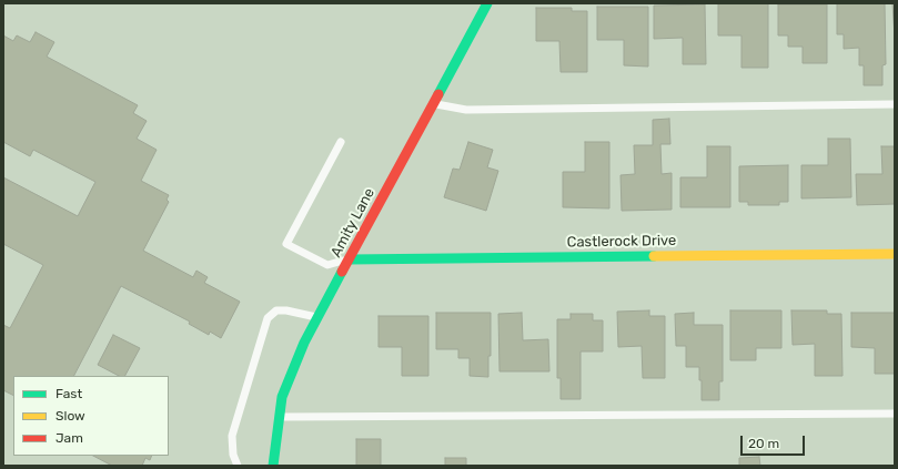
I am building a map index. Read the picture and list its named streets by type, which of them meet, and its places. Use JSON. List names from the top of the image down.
{
  "streets": {
    "street": ["Amity Lane", "Castlerock Drive"]
  },
  "crossings": [
    ["Amity Lane", "Castlerock Drive"]
  ],
  "legend": ["Fast", "Slow", "Jam"],
  "scale_bar": "20 m"
}
